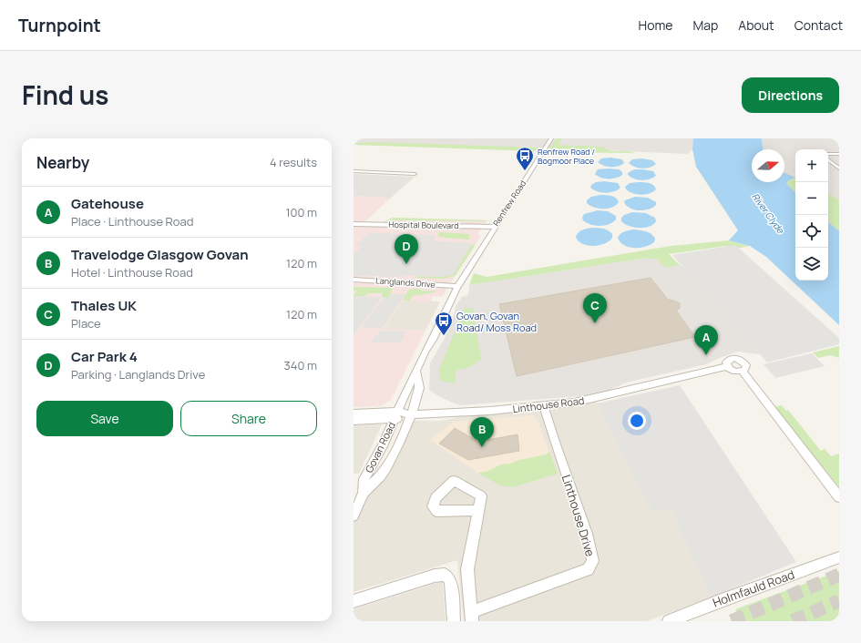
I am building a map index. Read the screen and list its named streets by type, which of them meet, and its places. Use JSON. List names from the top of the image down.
{
  "streets": {
    "street": [
      "Renfrew Road",
      "Hospital Boulevard",
      "Langlands Drive",
      "Linthouse Road",
      "Govan Road",
      "Linthouse Drive",
      "Holmfauld Road"
    ]
  },
  "crossings": [
    ["Renfrew Road", "Hospital Boulevard"],
    ["Renfrew Road", "Langlands Drive"],
    ["Renfrew Road", "Govan Road"],
    ["Langlands Drive", "Govan Road"],
    ["Linthouse Road", "Govan Road"],
    ["Linthouse Road", "Linthouse Drive"]
  ],
  "water": ["River Clyde"],
  "places": {
    "bus stop": ["Renfrew Road / Bogmoor Place", "Govan, Govan Road/ Moss Road"]
  },
  "north": "right",
  "page": {
    "header": "Turnpoint",
    "nav": [
      "Home",
      "Map",
      "About",
      "Contact"
    ],
    "title": "Find us",
    "buttons": [
      "Directions",
      ["Save", "Share"]
    ],
    "heading": ["Nearby", "4 results"],
    "map_buttons": ["+", "−"],
    "list": [
      {
        "mark": "A",
        "name": "Gatehouse",
        "note": "Place · Linthouse Road",
        "value": "100 m"
      },
      {
        "mark": "B",
        "name": "Travelodge Glasgow Govan",
        "note": "Hotel · Linthouse Road",
        "value": "120 m"
      },
      {
        "mark": "C",
        "name": "Thales UK",
        "note": "Place",
        "value": "120 m"
      },
      {
        "mark": "D",
        "name": "Car Park 4",
        "note": "Parking · Langlands Drive",
        "value": "340 m"
      }
    ],
    "pins": [
      "D",
      "C",
      "A",
      "B"
    ]
  }
}
